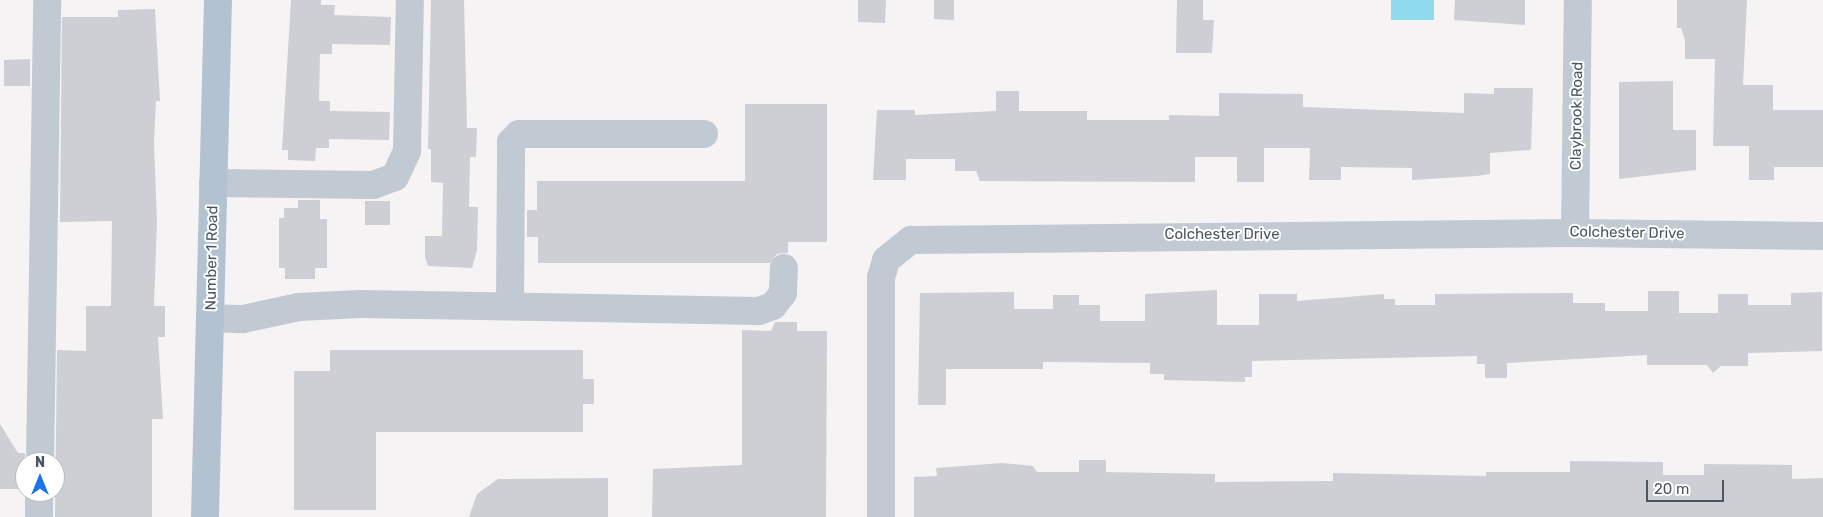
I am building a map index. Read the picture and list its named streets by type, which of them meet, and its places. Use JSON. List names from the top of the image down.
{
  "streets": {
    "main road": ["Number 1 Road"],
    "street": ["Claybrook Road", "Colchester Drive"]
  },
  "crossings": [
    ["Claybrook Road", "Colchester Drive"]
  ],
  "scale_bar": "20 m",
  "north": "top"
}
